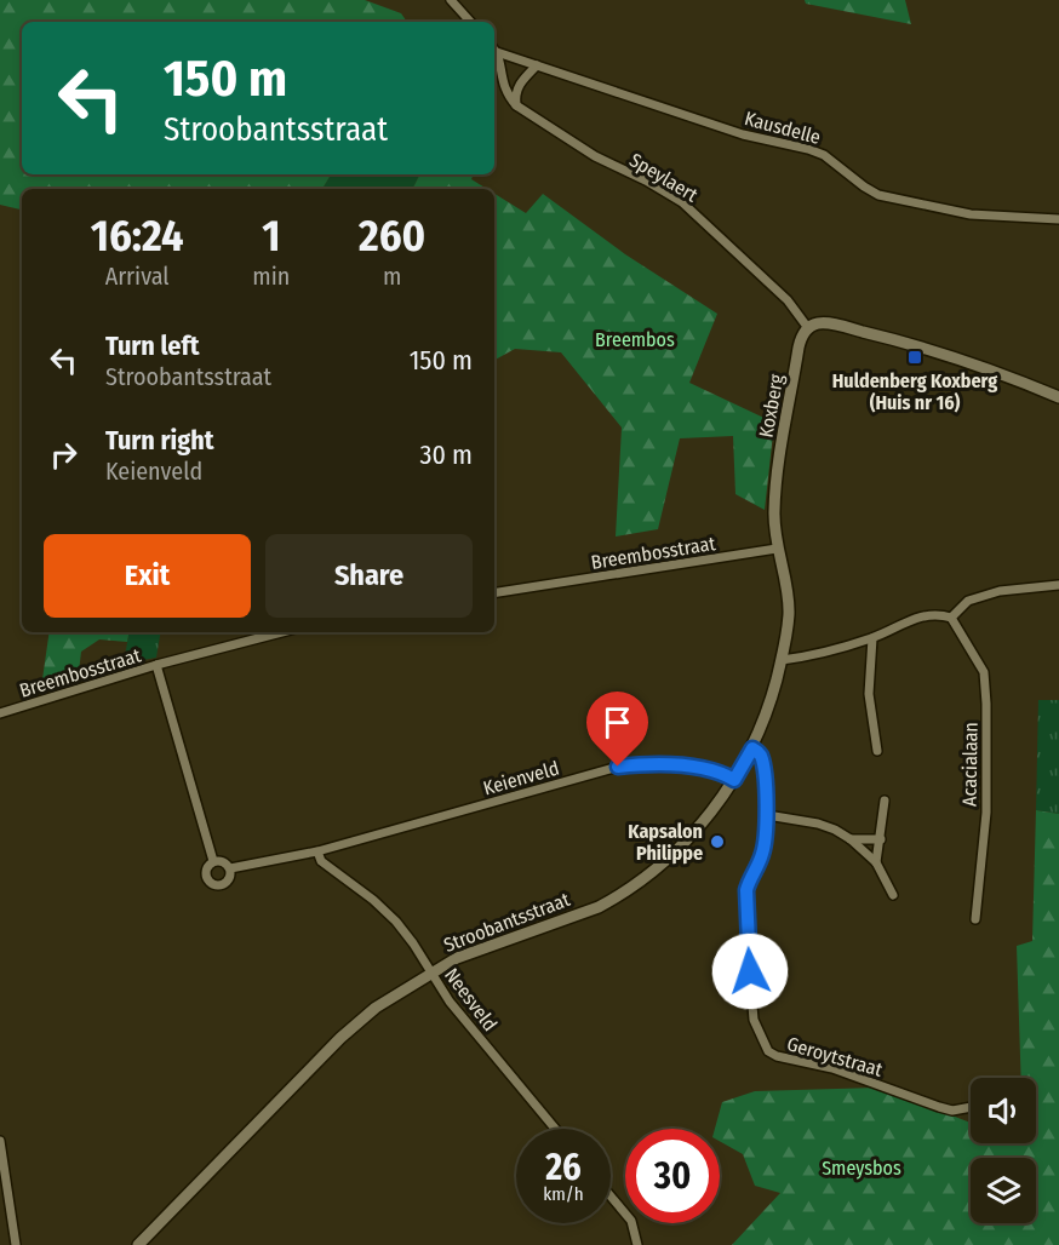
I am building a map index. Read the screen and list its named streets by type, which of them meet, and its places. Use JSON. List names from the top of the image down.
{
  "streets": {
    "street": [
      "Kausdelle",
      "Speylaert",
      "Koxberg",
      "Breembosstraat",
      "Acacialaan",
      "Keienveld",
      "Stroobantsstraat",
      "Neesveld",
      "Geroytstraat"
    ]
  },
  "crossings": [
    ["Speylaert", "Koxberg"],
    ["Koxberg", "Breembosstraat"],
    ["Koxberg", "Stroobantsstraat"],
    ["Koxberg", "Geroytstraat"],
    ["Keienveld", "Stroobantsstraat"],
    ["Keienveld", "Neesveld"],
    ["Stroobantsstraat", "Neesveld"],
    ["Stroobantsstraat", "Geroytstraat"]
  ],
  "parks": ["Breembos", "Smeysbos"],
  "places": {
    "transit": ["Huldenberg Koxberg (Huis nr 16)"],
    "other": ["Kapsalon Philippe"]
  },
  "page": {
    "turn": ["150 m", "Stroobantsstraat"],
    "eta": [
      "16:24",
      "Arrival",
      "1",
      "min",
      "260",
      "m"
    ],
    "list": [
      {
        "name": "Turn left",
        "note": "Stroobantsstraat",
        "value": "150 m"
      },
      {
        "name": "Turn right",
        "note": "Keienveld",
        "value": "30 m"
      }
    ],
    "buttons": ["Exit", "Share"],
    "speed": "26 km/h",
    "limit": "30"
  }
}
